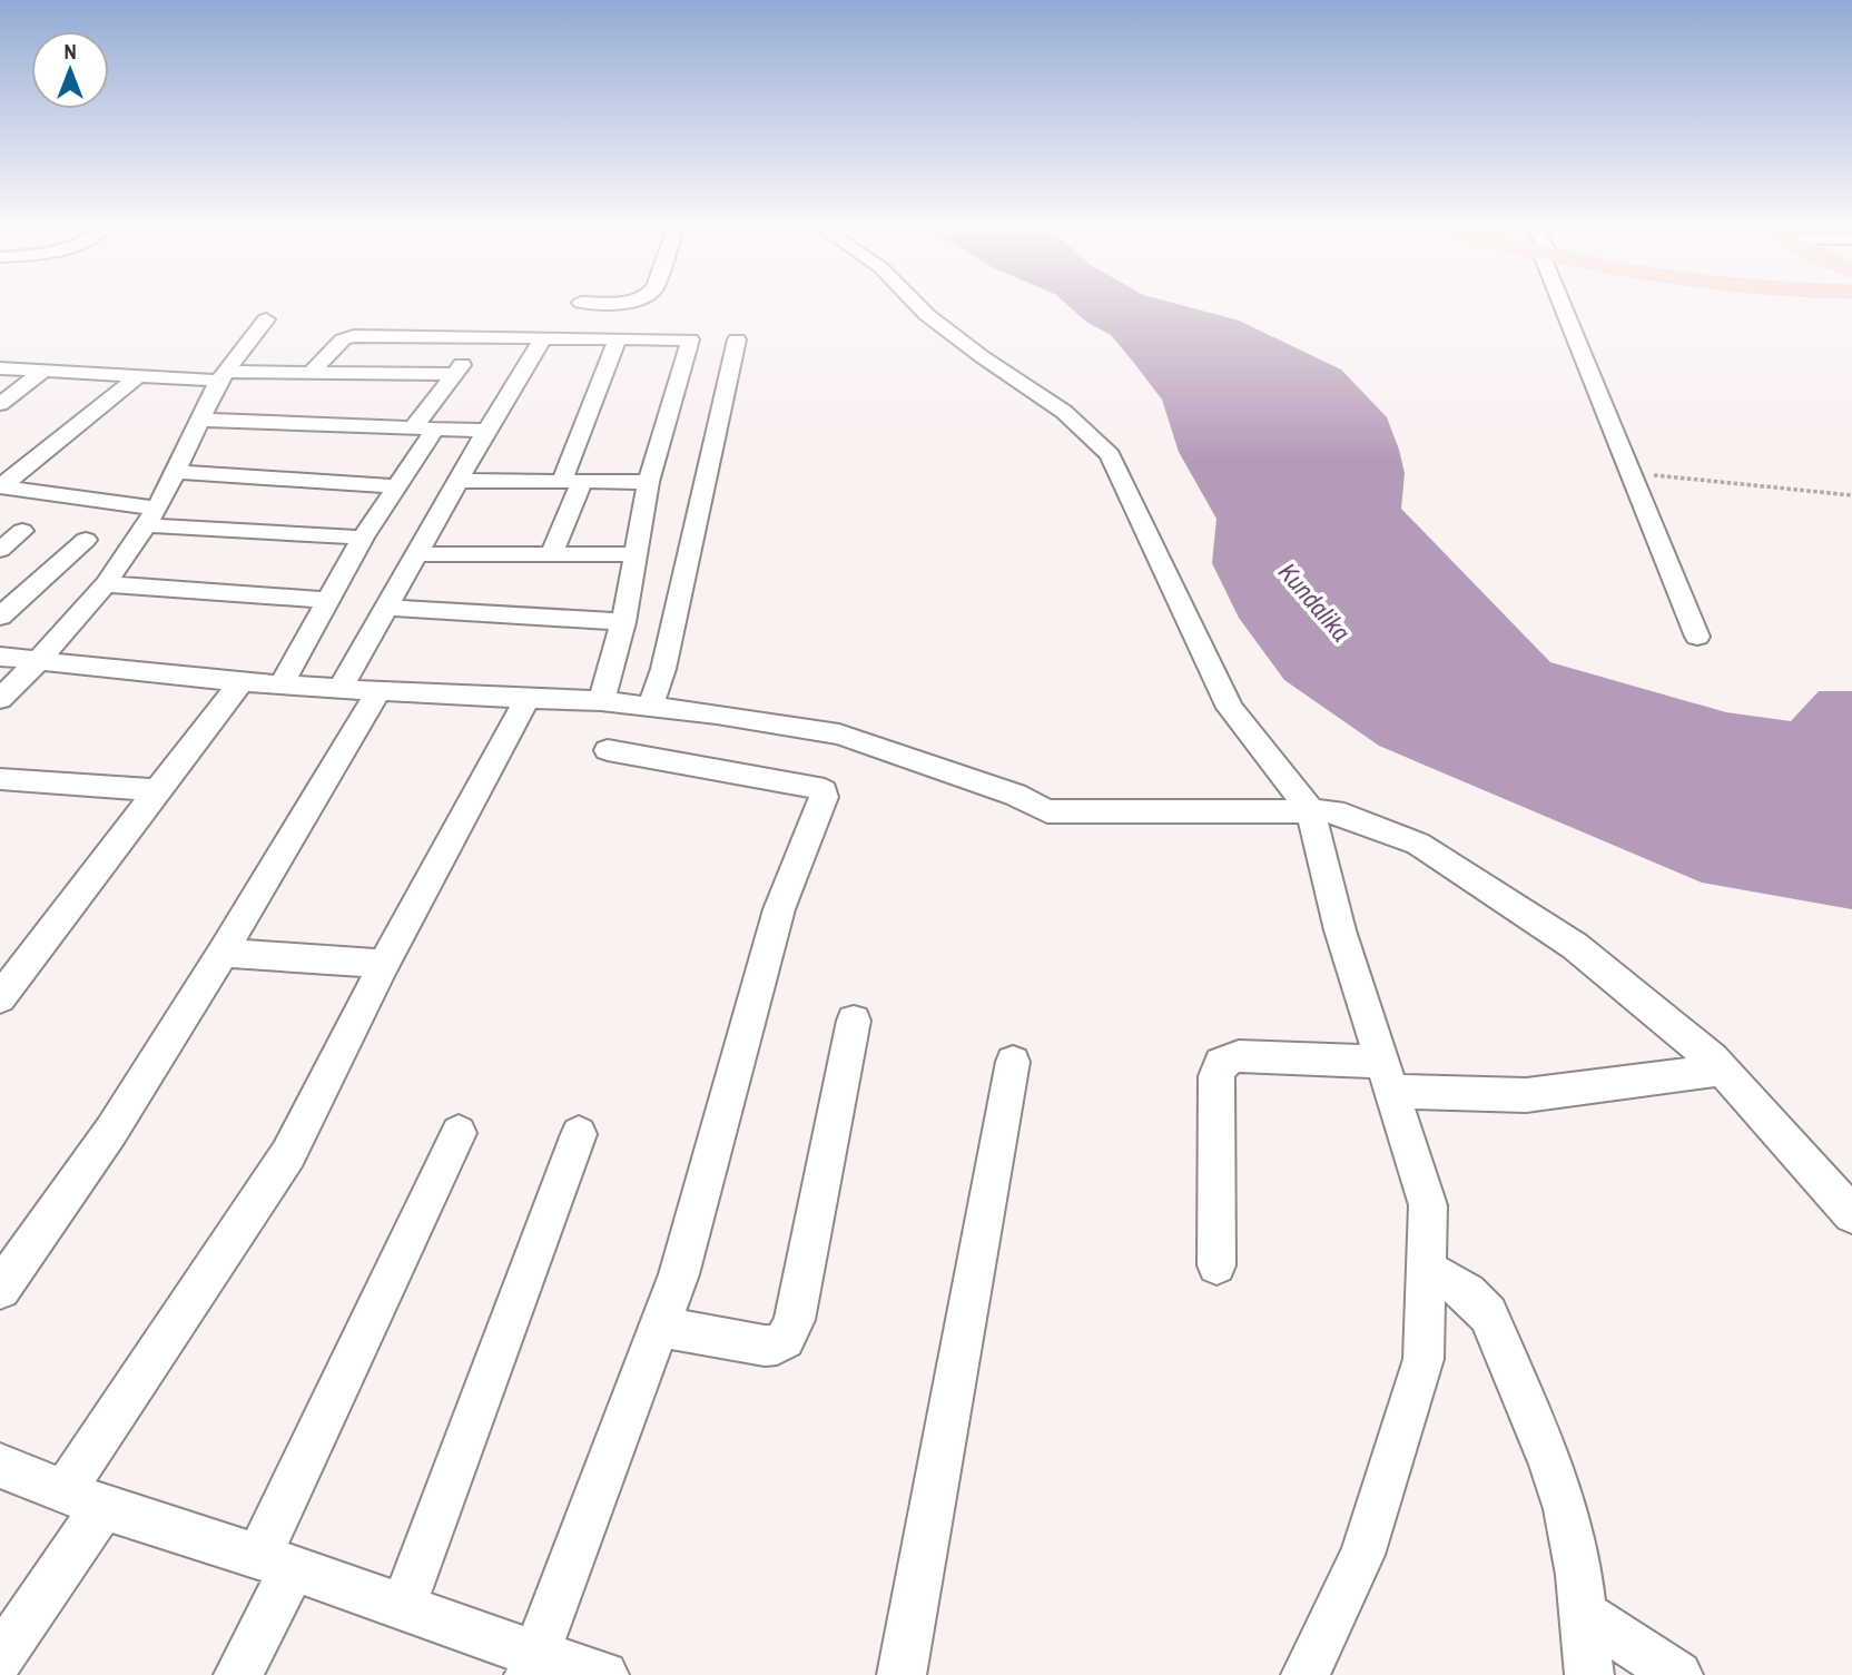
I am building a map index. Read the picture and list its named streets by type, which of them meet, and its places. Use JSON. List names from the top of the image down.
{
  "water": ["Kundalika"],
  "north": "top"
}
